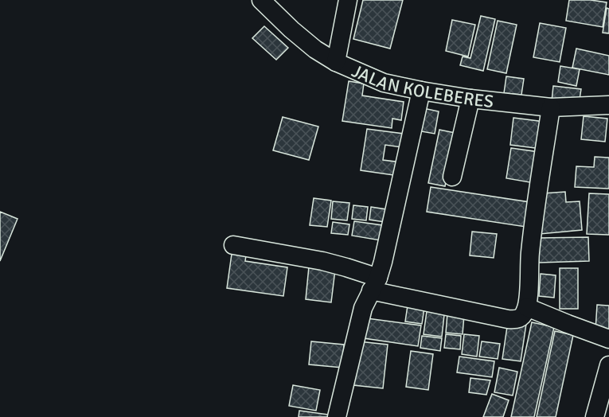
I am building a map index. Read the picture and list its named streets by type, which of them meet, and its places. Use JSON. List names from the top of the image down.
{
  "streets": {
    "street": ["JALAN KOLEBERES"]
  }
}
